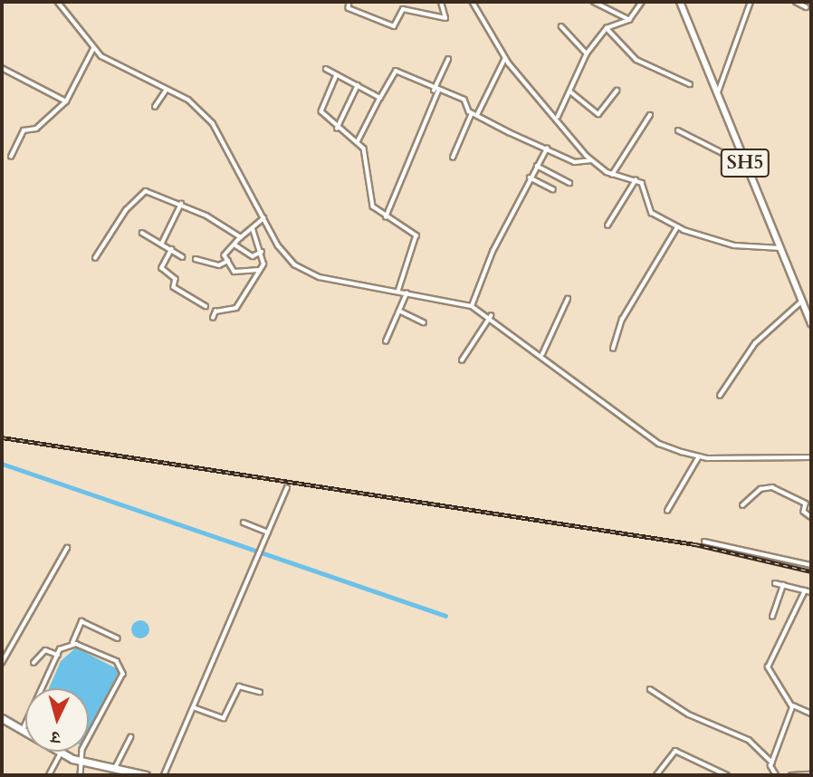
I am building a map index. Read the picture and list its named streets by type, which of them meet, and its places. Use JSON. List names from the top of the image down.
{
  "streets": {
    "main road": ["SH5"]
  },
  "north": "bottom"
}
